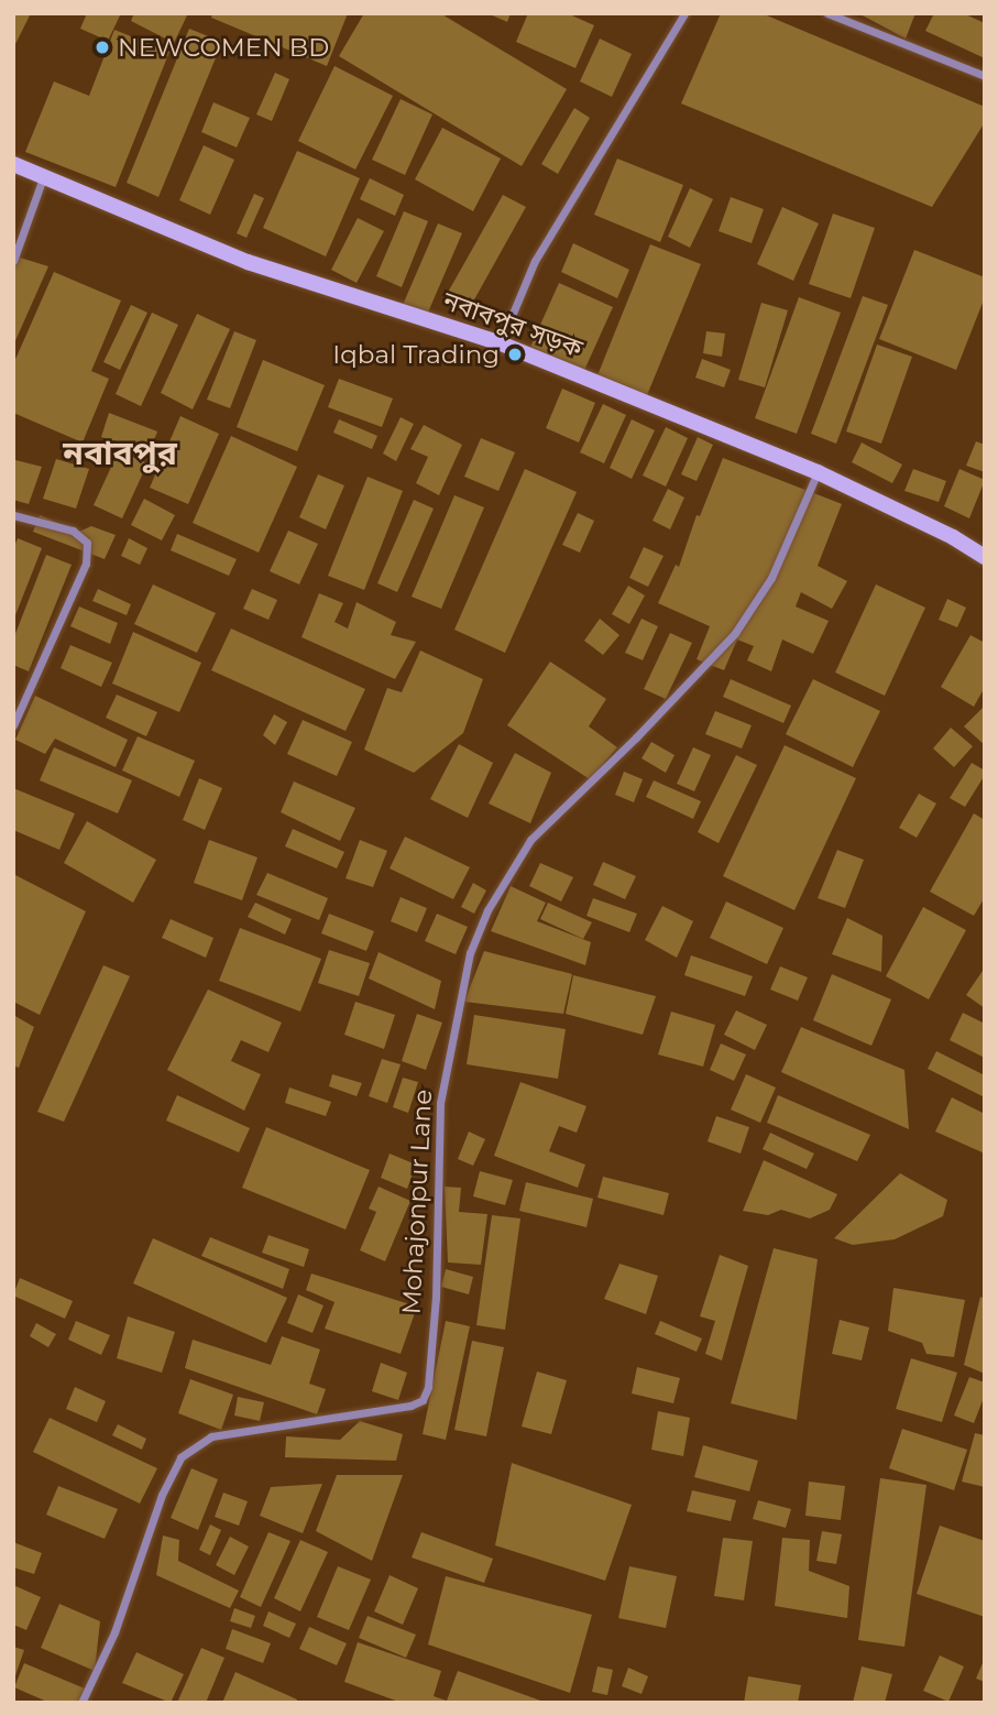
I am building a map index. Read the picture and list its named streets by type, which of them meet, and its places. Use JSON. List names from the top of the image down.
{
  "streets": {
    "main road": ["নবাবপুর সড়ক"],
    "street": ["Mohajonpur Lane"]
  },
  "crossings": [
    ["নবাবপুর সড়ক", "Mohajonpur Lane"]
  ],
  "districts": ["নবাবপুর"],
  "places": ["NEWCOMEN BD", "Iqbal Trading"]
}
